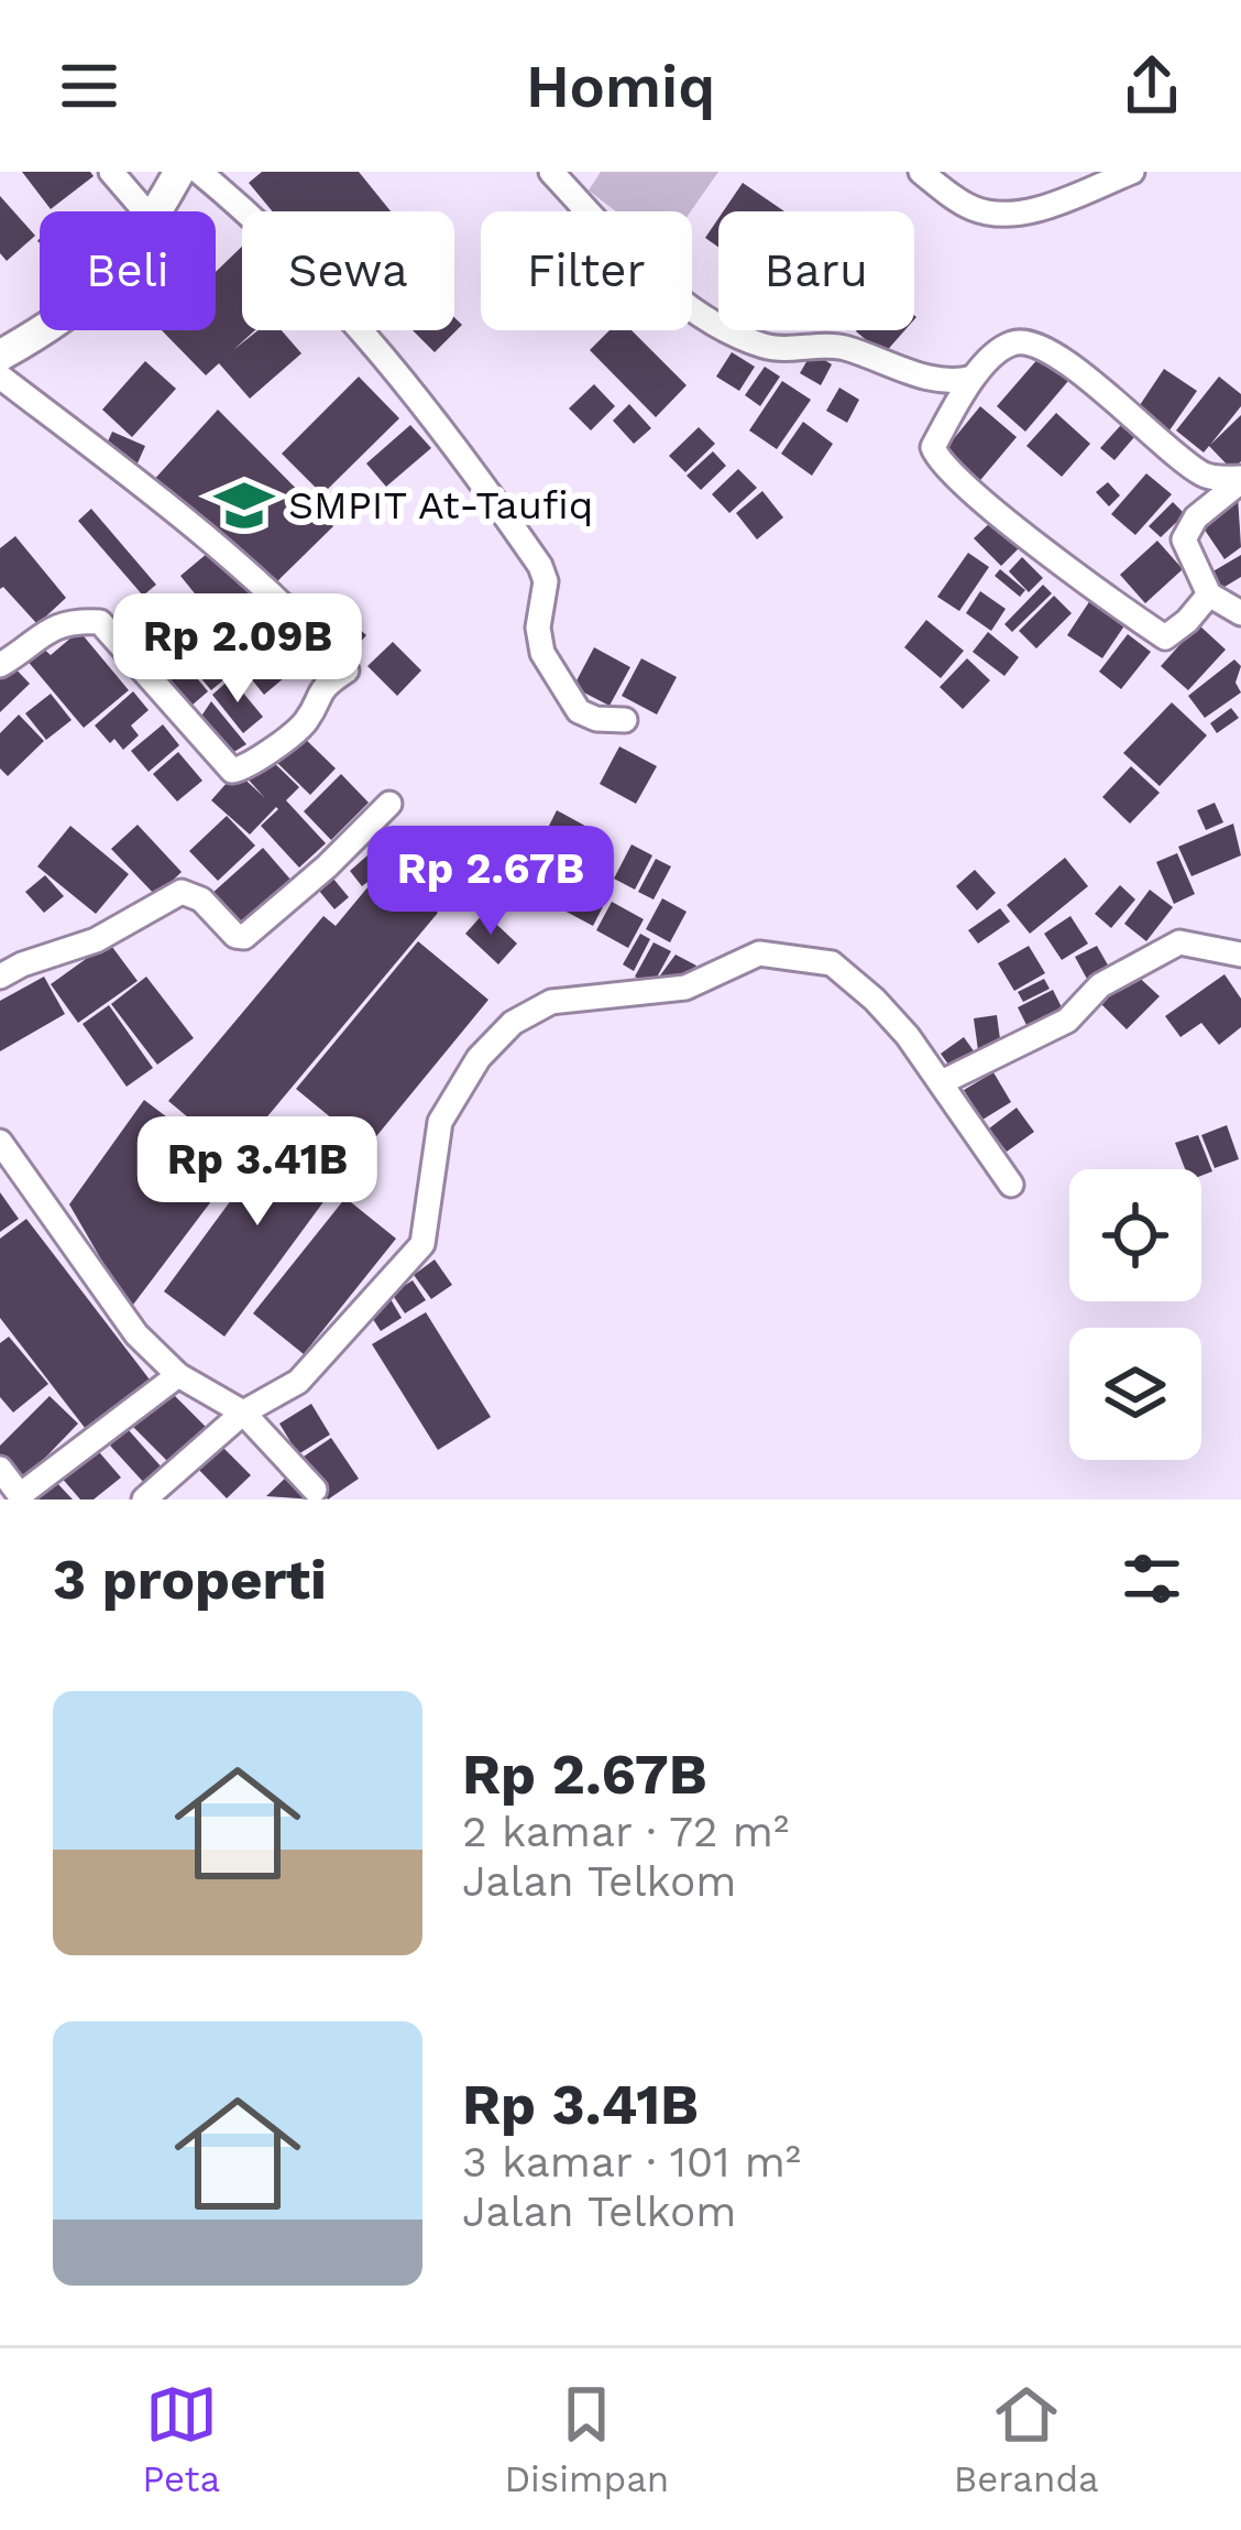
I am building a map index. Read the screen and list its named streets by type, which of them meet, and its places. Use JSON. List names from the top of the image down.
{
  "places": {
    "school or university": ["SMPIT At-Taufiq"]
  },
  "page": {
    "header": "Homiq",
    "chip": [
      "Beli",
      "Sewa",
      "Filter",
      "Baru"
    ],
    "price": ["Rp 2.09B", "Rp 2.67B", "Rp 3.41B"],
    "heading": "3 properti",
    "list": [
      {
        "name": "Rp 2.67B",
        "note": "2 kamar · 72 m² · Jalan Telkom"
      },
      {
        "name": "Rp 3.41B",
        "note": "3 kamar · 101 m² · Jalan Telkom"
      }
    ],
    "tabs": ["Peta", "Disimpan", "Beranda"]
  }
}
